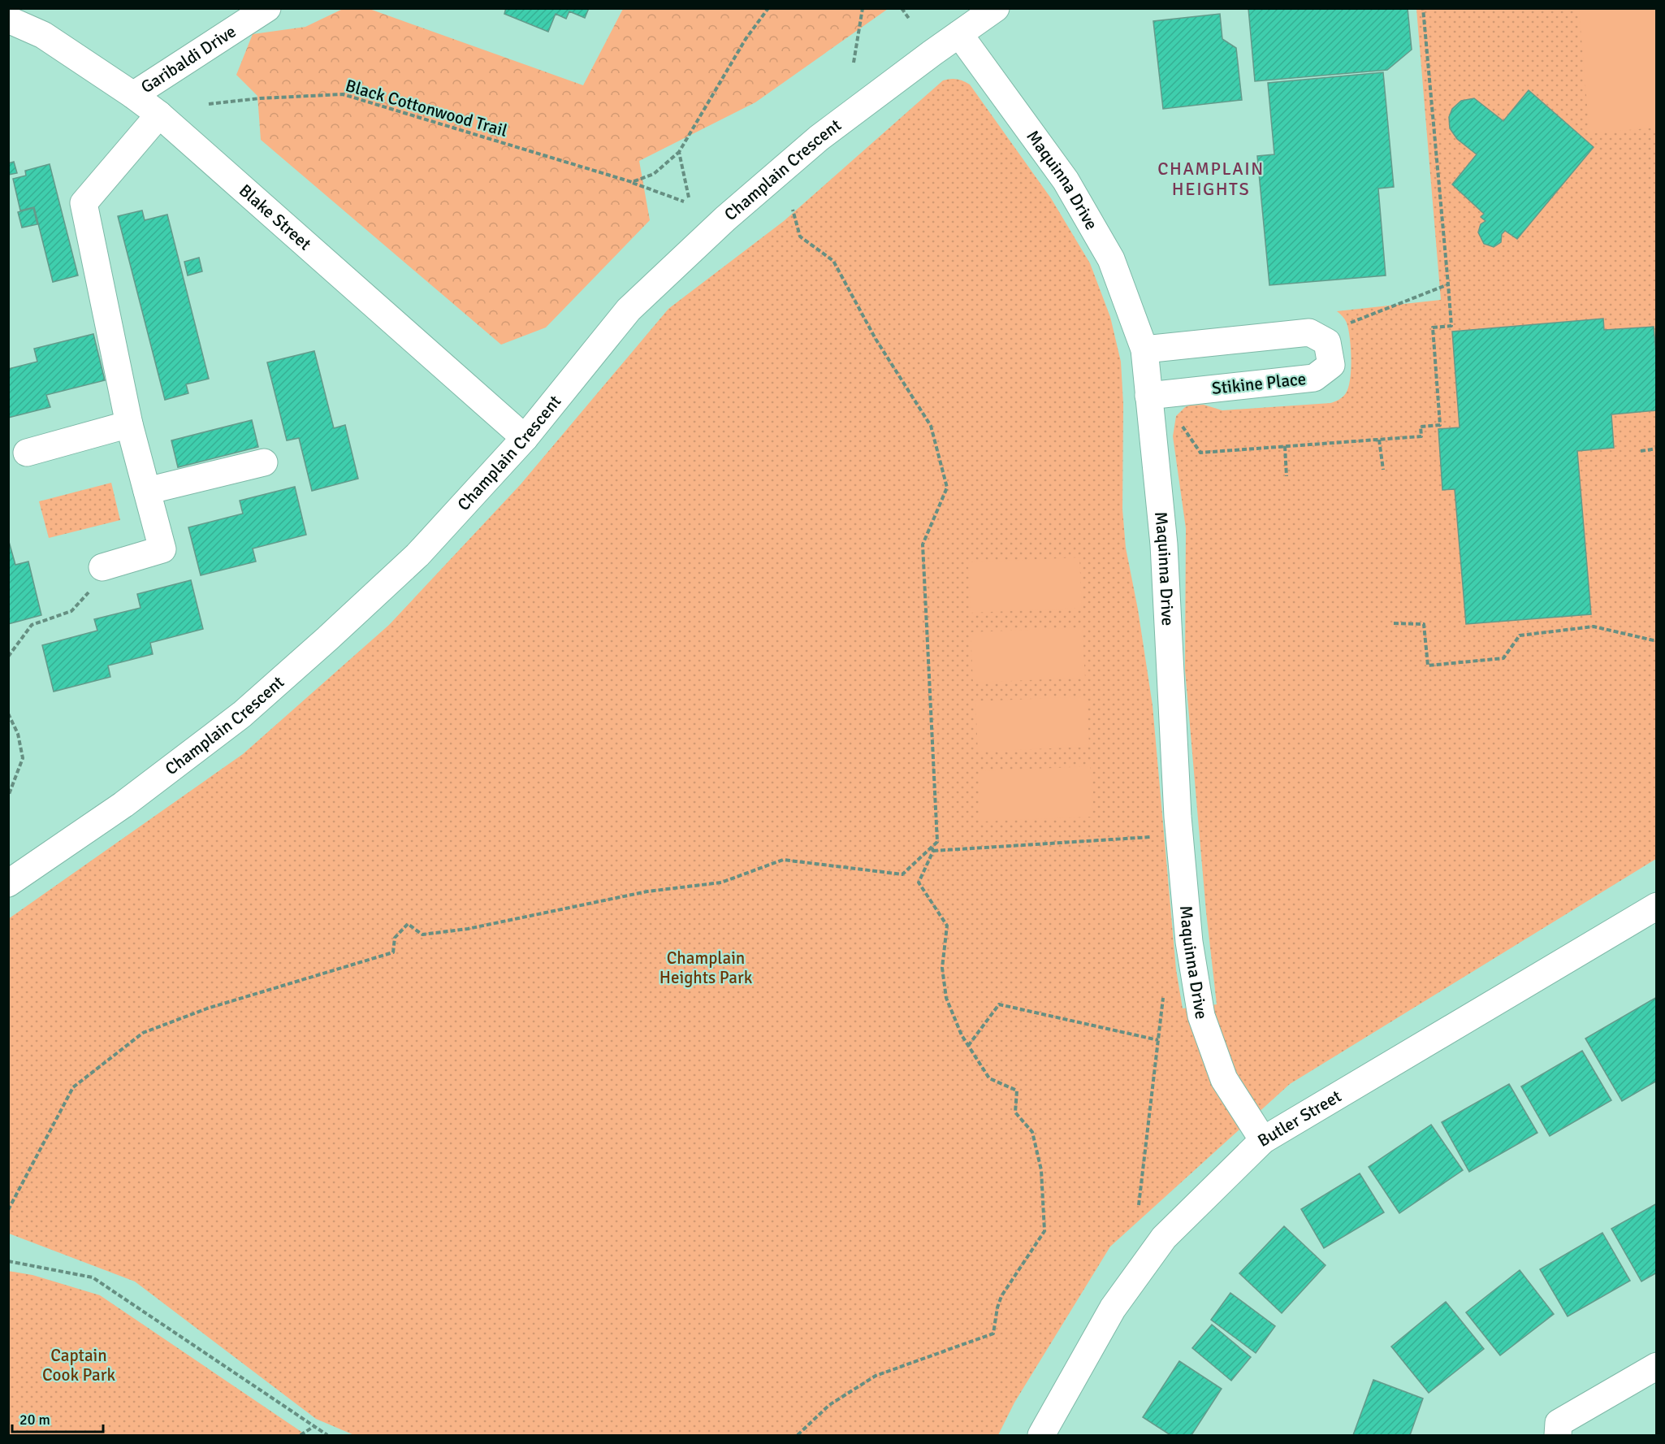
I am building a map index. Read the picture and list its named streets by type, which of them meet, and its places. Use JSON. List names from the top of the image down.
{
  "streets": {
    "street": [
      "Garibaldi Drive",
      "Champlain Crescent",
      "Maquinna Drive",
      "Blake Street",
      "Stikine Place",
      "Butler Street"
    ],
    "path": ["Black Cottonwood Trail"]
  },
  "crossings": [
    ["Garibaldi Drive", "Blake Street"],
    ["Champlain Crescent", "Maquinna Drive"],
    ["Champlain Crescent", "Blake Street"],
    ["Maquinna Drive", "Stikine Place"],
    ["Maquinna Drive", "Butler Street"]
  ],
  "districts": ["CHAMPLAIN HEIGHTS"],
  "parks": ["Champlain Heights Park", "Captain Cook Park"],
  "scale_bar": "20 m"
}
